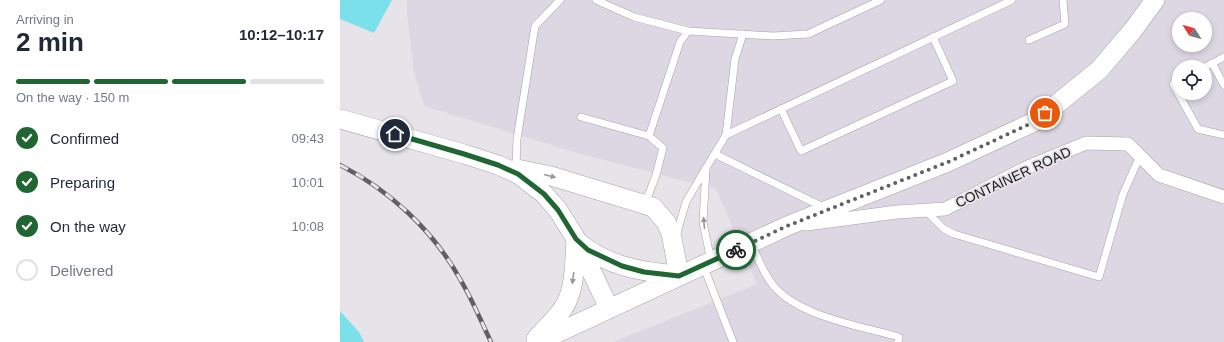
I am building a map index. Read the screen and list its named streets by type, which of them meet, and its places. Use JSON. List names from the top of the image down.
{
  "streets": {
    "street": ["CONTAINER ROAD"]
  },
  "north": "top left",
  "page": {
    "heading": ["2 min", "Arriving in", "10:12–10:17"],
    "bar": "On the way · 150 m",
    "list": [
      ["Confirmed", "09:43"],
      ["Preparing", "10:01"],
      ["On the way", "10:08"],
      "Delivered"
    ]
  }
}
